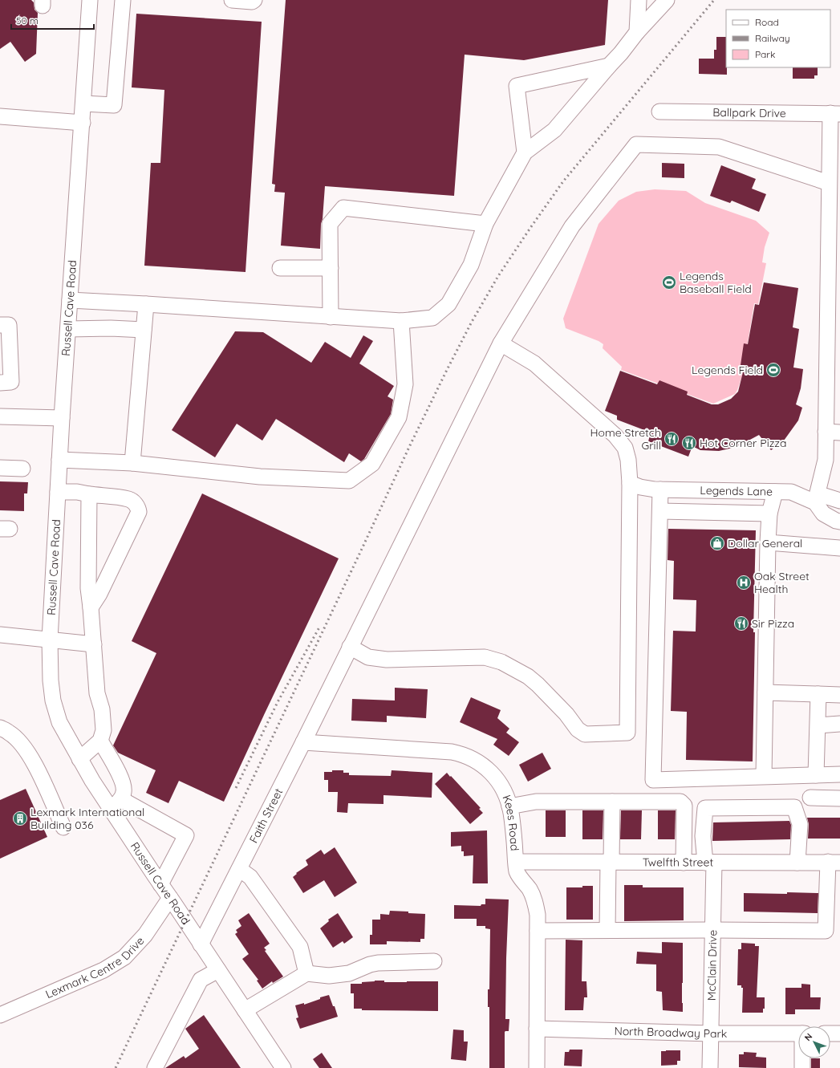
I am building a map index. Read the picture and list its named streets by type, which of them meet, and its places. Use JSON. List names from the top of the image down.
{
  "streets": {
    "street": [
      "Ballpark Drive",
      "Russell Cave Road",
      "Legends Lane",
      "Faith Street",
      "Kees Road",
      "Twelfth Street",
      "McClain Drive",
      "Lexmark Centre Drive",
      "North Broadway Park"
    ]
  },
  "crossings": [
    ["Russell Cave Road", "Faith Street"],
    ["Russell Cave Road", "Lexmark Centre Drive"],
    ["Faith Street", "Kees Road"],
    ["Kees Road", "Twelfth Street"],
    ["Kees Road", "North Broadway Park"],
    ["Twelfth Street", "McClain Drive"],
    ["McClain Drive", "North Broadway Park"]
  ],
  "places": {
    "sports": ["Legends Baseball Field", "Legends Field"],
    "restaurant": ["Home Stretch Grill", "Hot Corner Pizza", "Sir Pizza"],
    "shop": ["Dollar General"],
    "hospital": ["Oak Street Health"],
    "building": ["Lexmark International Building 036"]
  },
  "legend": ["Road", "Railway", "Park"],
  "scale_bar": "50 m",
  "north": "top left"
}
